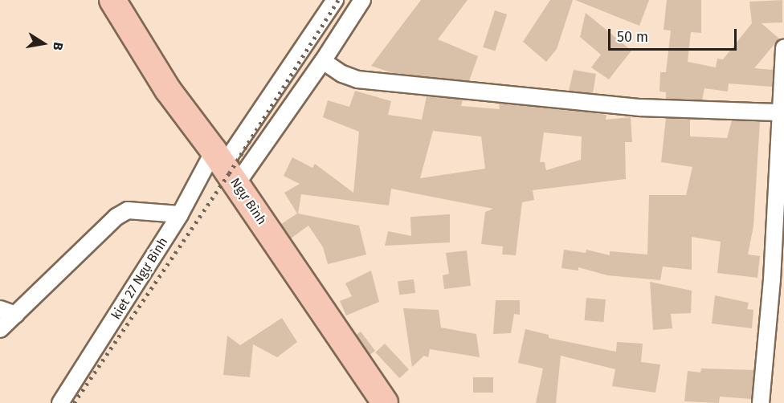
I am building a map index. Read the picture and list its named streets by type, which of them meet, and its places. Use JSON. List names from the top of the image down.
{
  "streets": {
    "highway": ["Ngự Bình"],
    "street": ["kiet 27 Ngự Bình"]
  },
  "crossings": [
    ["Ngự Bình", "kiet 27 Ngự Bình"]
  ],
  "scale_bar": "50 m",
  "north": "right"
}
